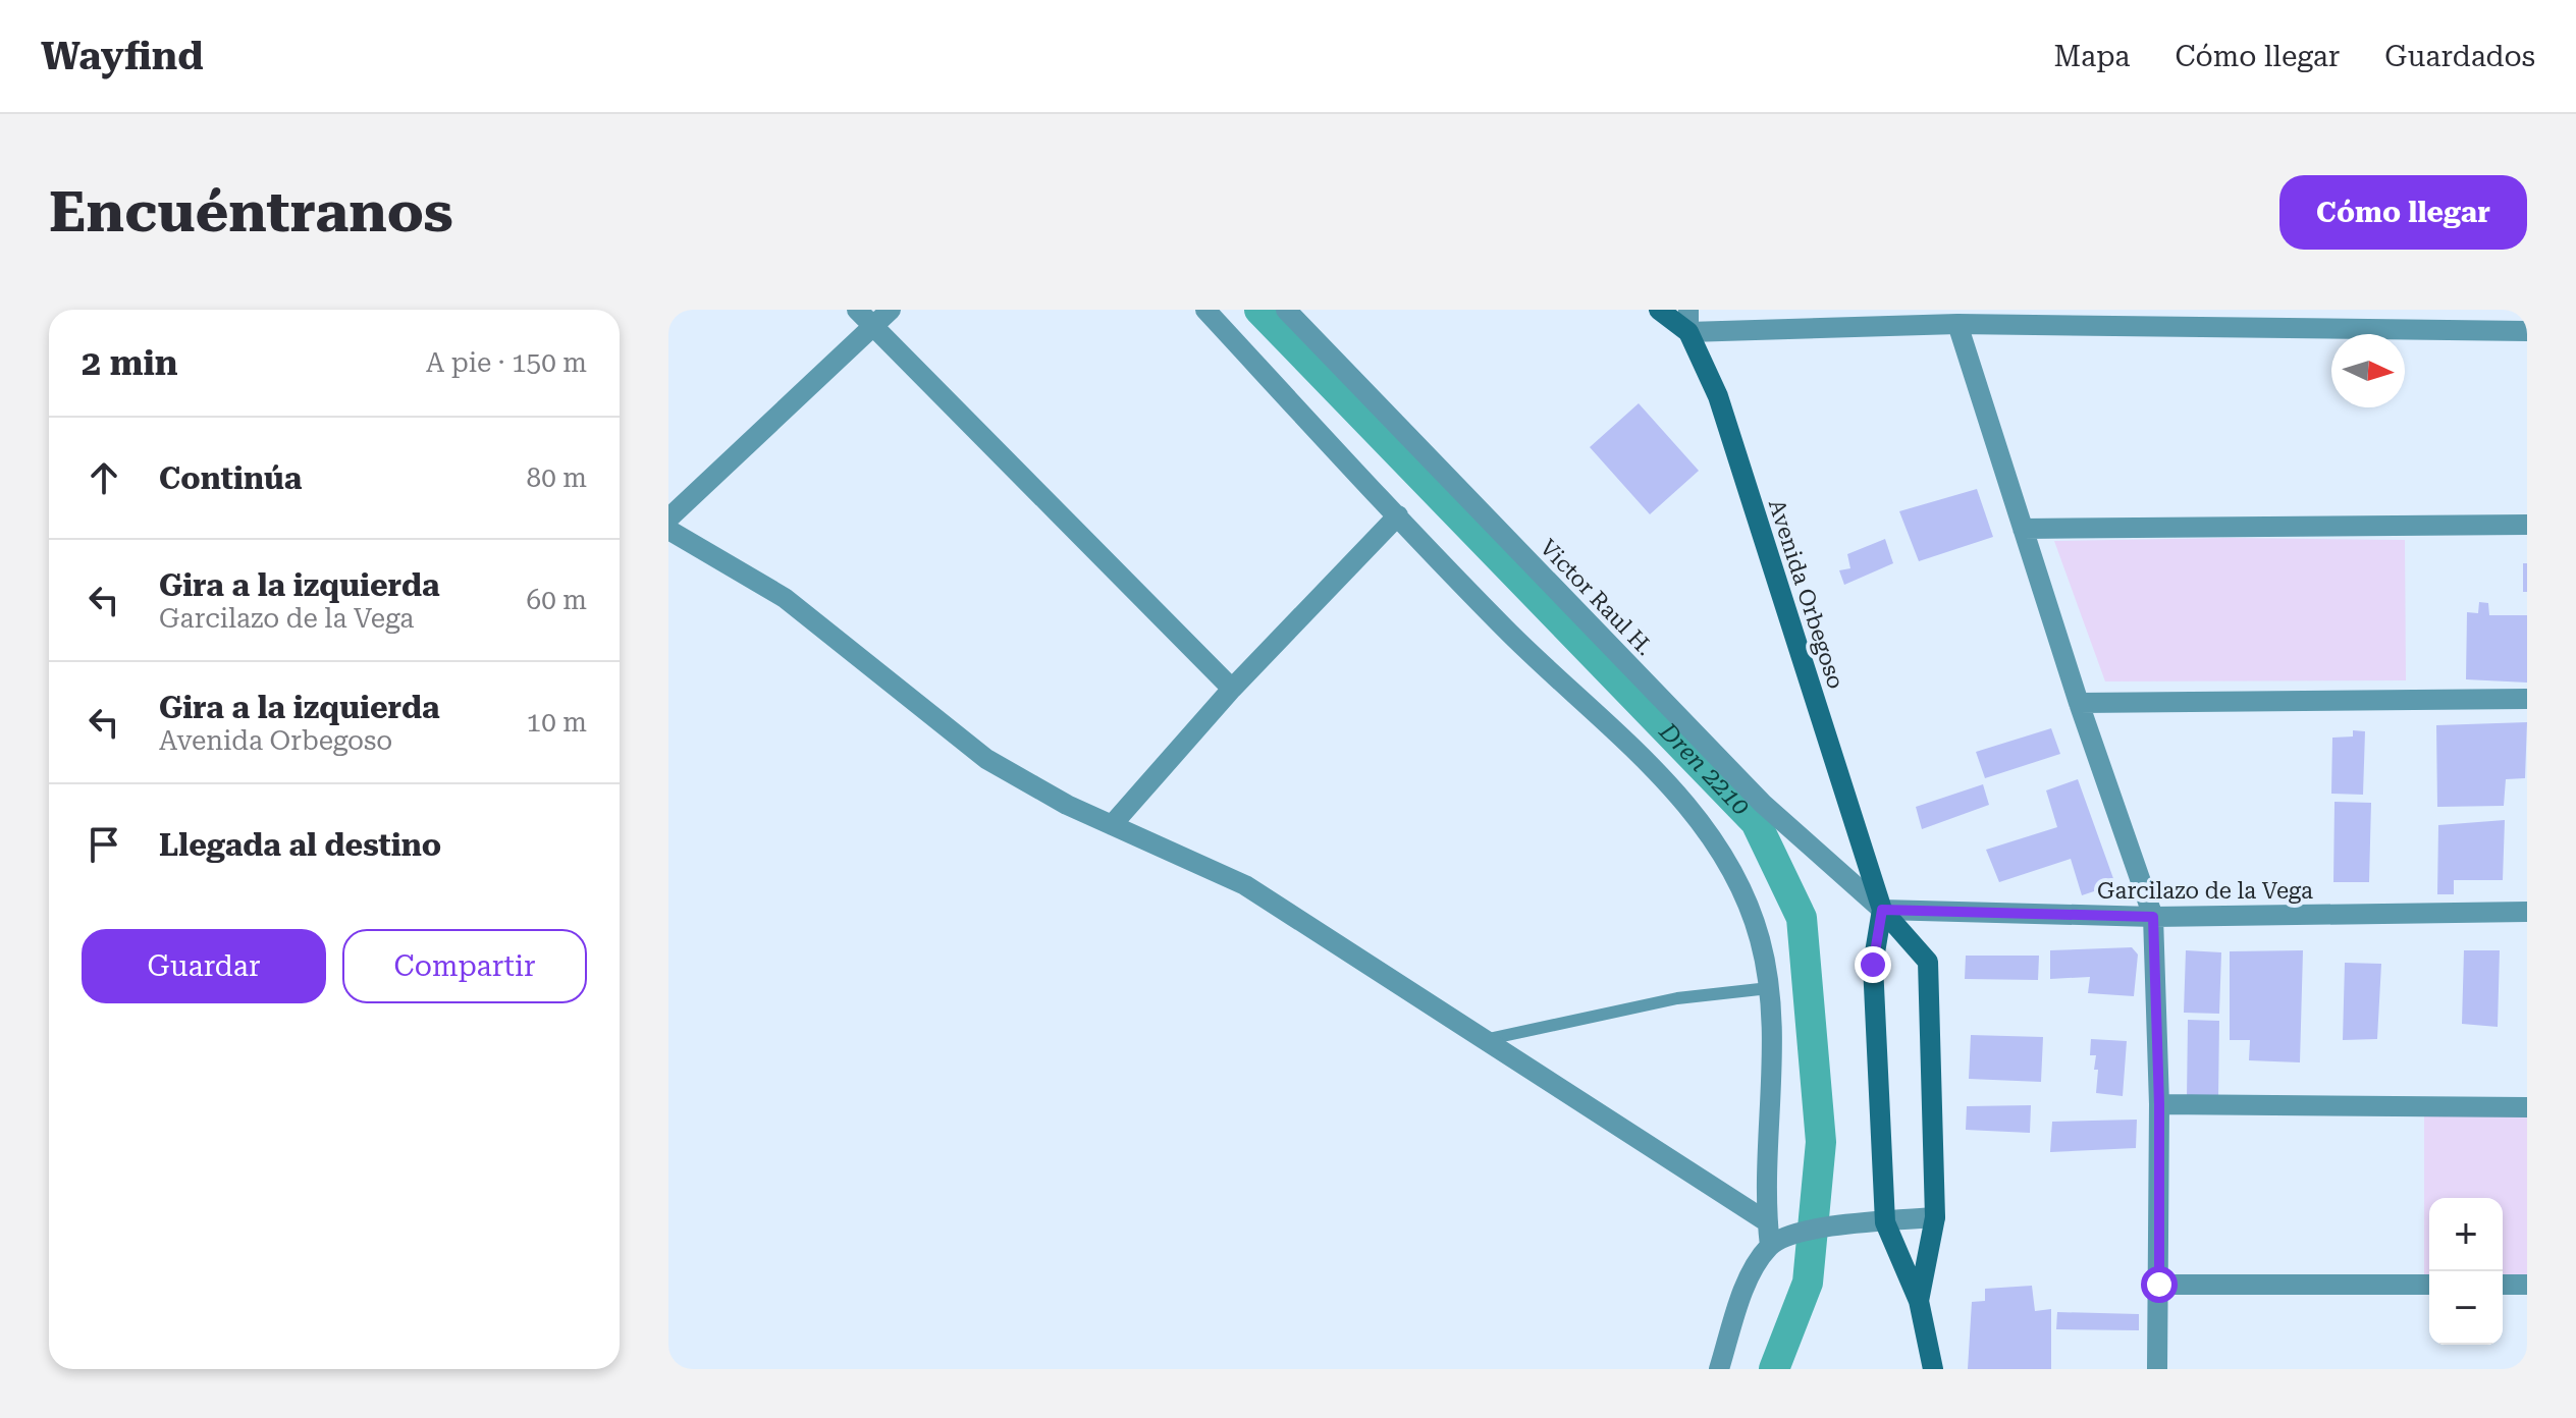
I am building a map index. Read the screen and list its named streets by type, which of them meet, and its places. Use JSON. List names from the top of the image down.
{
  "streets": {
    "main road": ["Avenida Orbegoso"],
    "street": ["Victor Raul H.", "Garcilazo de la Vega"]
  },
  "crossings": [
    ["Avenida Orbegoso", "Victor Raul H."],
    ["Avenida Orbegoso", "Garcilazo de la Vega"],
    ["Victor Raul H.", "Garcilazo de la Vega"]
  ],
  "water": ["Dren 2210"],
  "north": "right",
  "page": {
    "header": "Wayfind",
    "nav": ["Mapa", "Cómo llegar", "Guardados"],
    "buttons": [
      "Cómo llegar",
      ["Guardar", "Compartir"]
    ],
    "title": "Encuéntranos",
    "heading": ["2 min", "A pie · 150 m"],
    "list": [
      ["Continúa", "80 m"],
      ["Gira a la izquierda", "Garcilazo de la Vega", "60 m"],
      ["Gira a la izquierda", "Avenida Orbegoso", "10 m"],
      "Llegada al destino"
    ],
    "map_buttons": ["+", "−"]
  }
}
